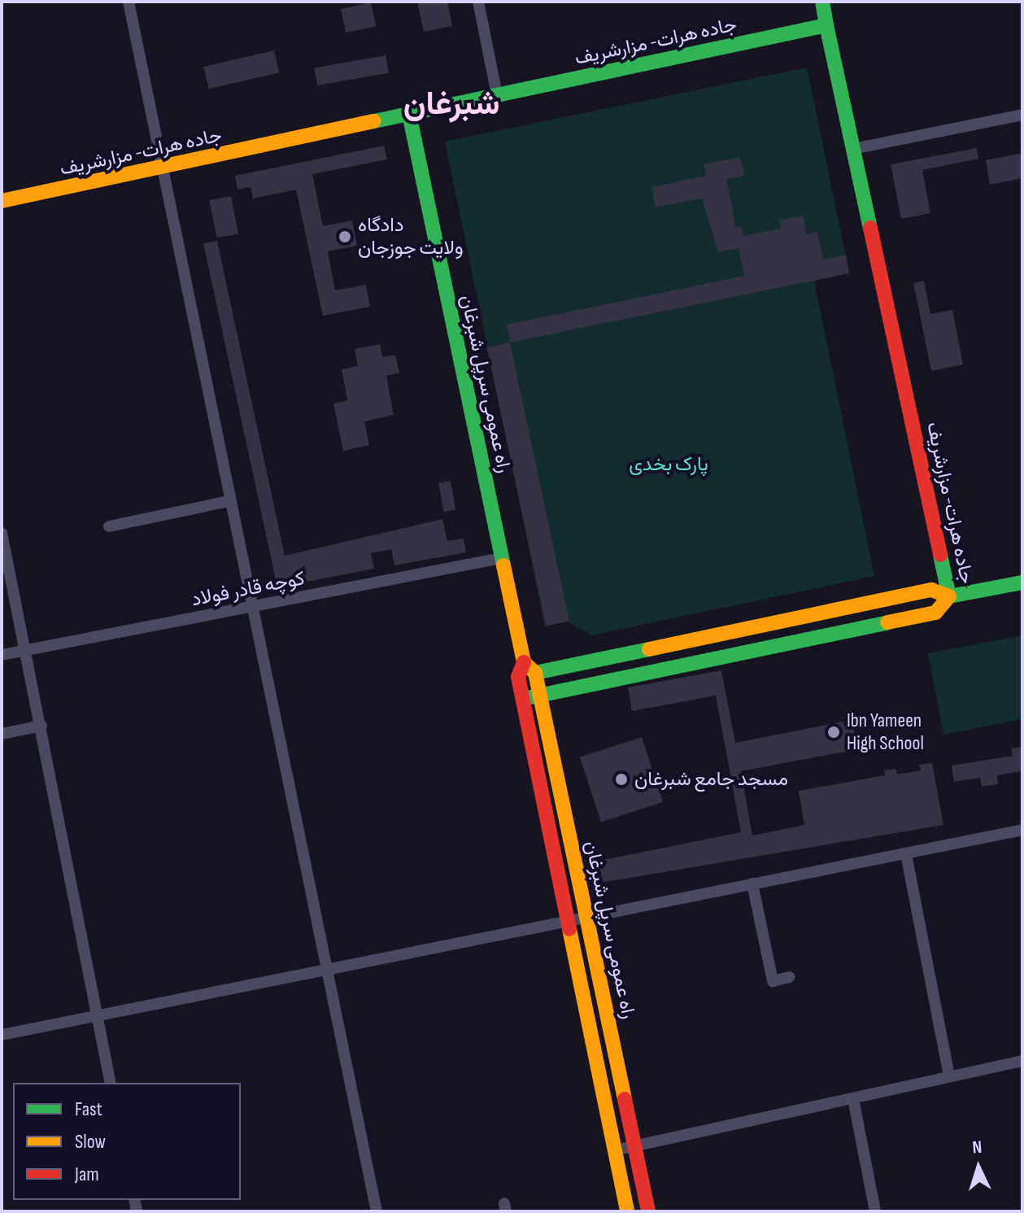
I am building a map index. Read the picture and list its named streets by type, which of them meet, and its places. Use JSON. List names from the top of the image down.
{
  "streets": {
    "main road": ["جاده هرات- مزارشریف", "راه عمومی سرپل شبرغان"],
    "street": ["کوچه قادر فولاد"]
  },
  "crossings": [
    ["جاده هرات- مزارشریف", "راه عمومی سرپل شبرغان"],
    ["راه عمومی سرپل شبرغان", "کوچه قادر فولاد"]
  ],
  "districts": ["شبرغان"],
  "parks": ["پارک بخدی"],
  "places": ["دادگاه ولایت جوزجان", "Ibn Yameen High School", "مسجد جامع شبرغان"],
  "legend": ["Fast", "Slow", "Jam"],
  "north": "top"
}
